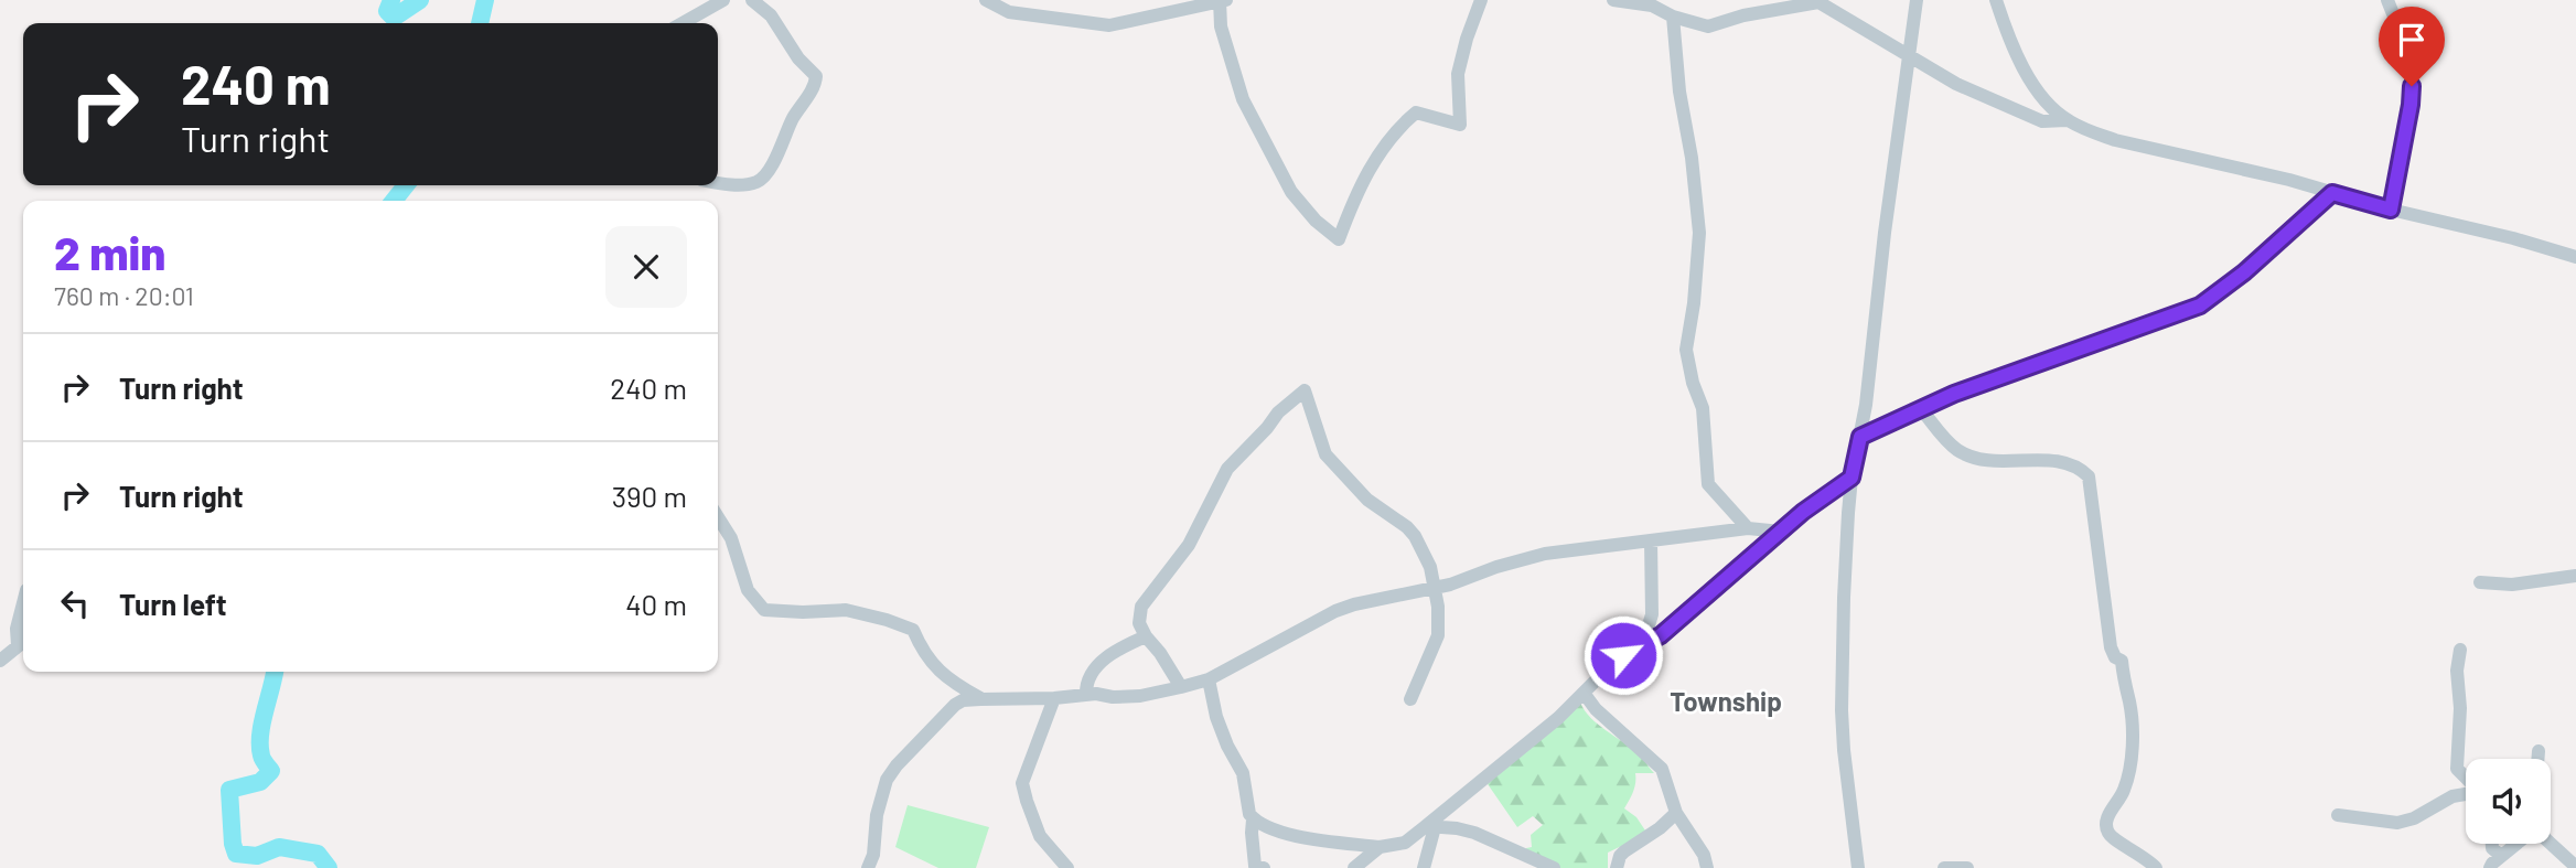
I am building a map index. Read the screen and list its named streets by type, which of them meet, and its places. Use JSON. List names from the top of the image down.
{
  "districts": ["Township"],
  "page": {
    "turn": ["240 m", "Turn right"],
    "heading": ["2 min", "760 m · 20:01"],
    "list": [
      {
        "name": "Turn right",
        "value": "240 m"
      },
      {
        "name": "Turn right",
        "value": "390 m"
      },
      {
        "name": "Turn left",
        "value": "40 m"
      }
    ]
  }
}
